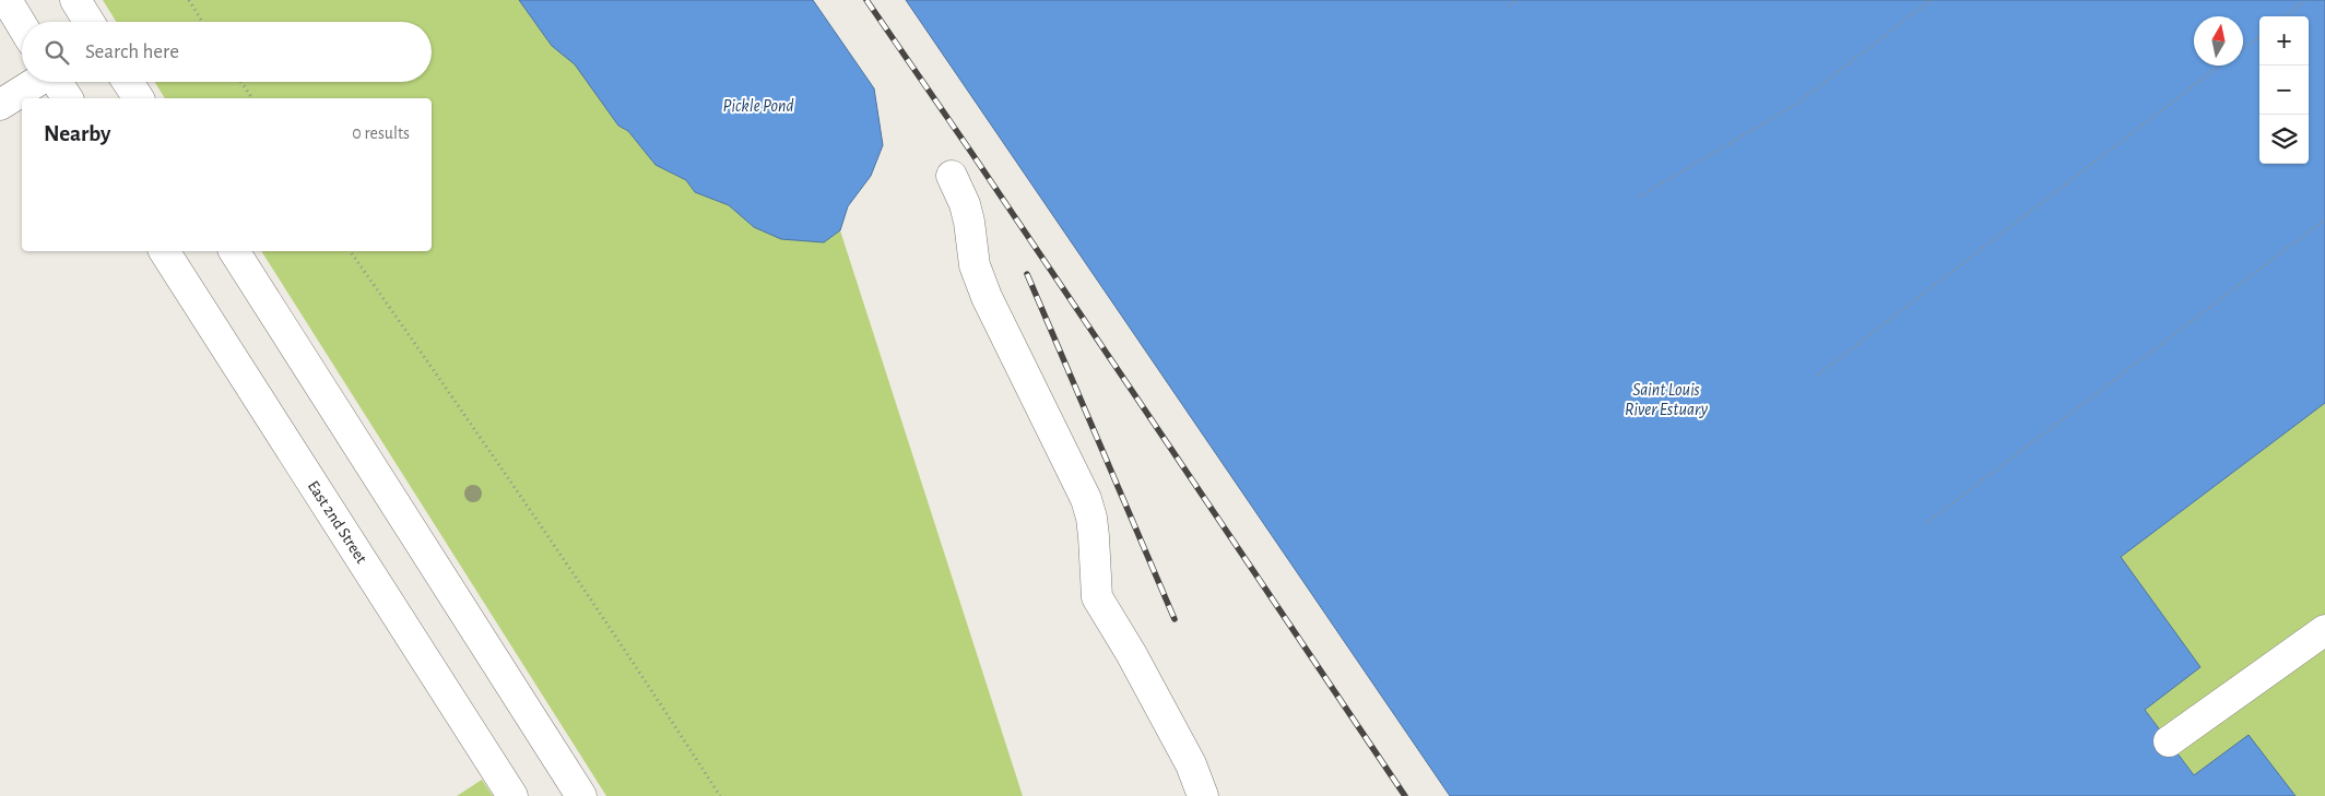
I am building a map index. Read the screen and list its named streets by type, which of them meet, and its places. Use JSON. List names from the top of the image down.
{
  "streets": {
    "main road": ["East 2nd Street"]
  },
  "water": ["Pickle Pond", "Saint Louis River Estuary"],
  "north": "top",
  "page": {
    "map_buttons": ["+", "−"],
    "search": "Search here",
    "heading": ["Nearby", "0 results"]
  }
}
